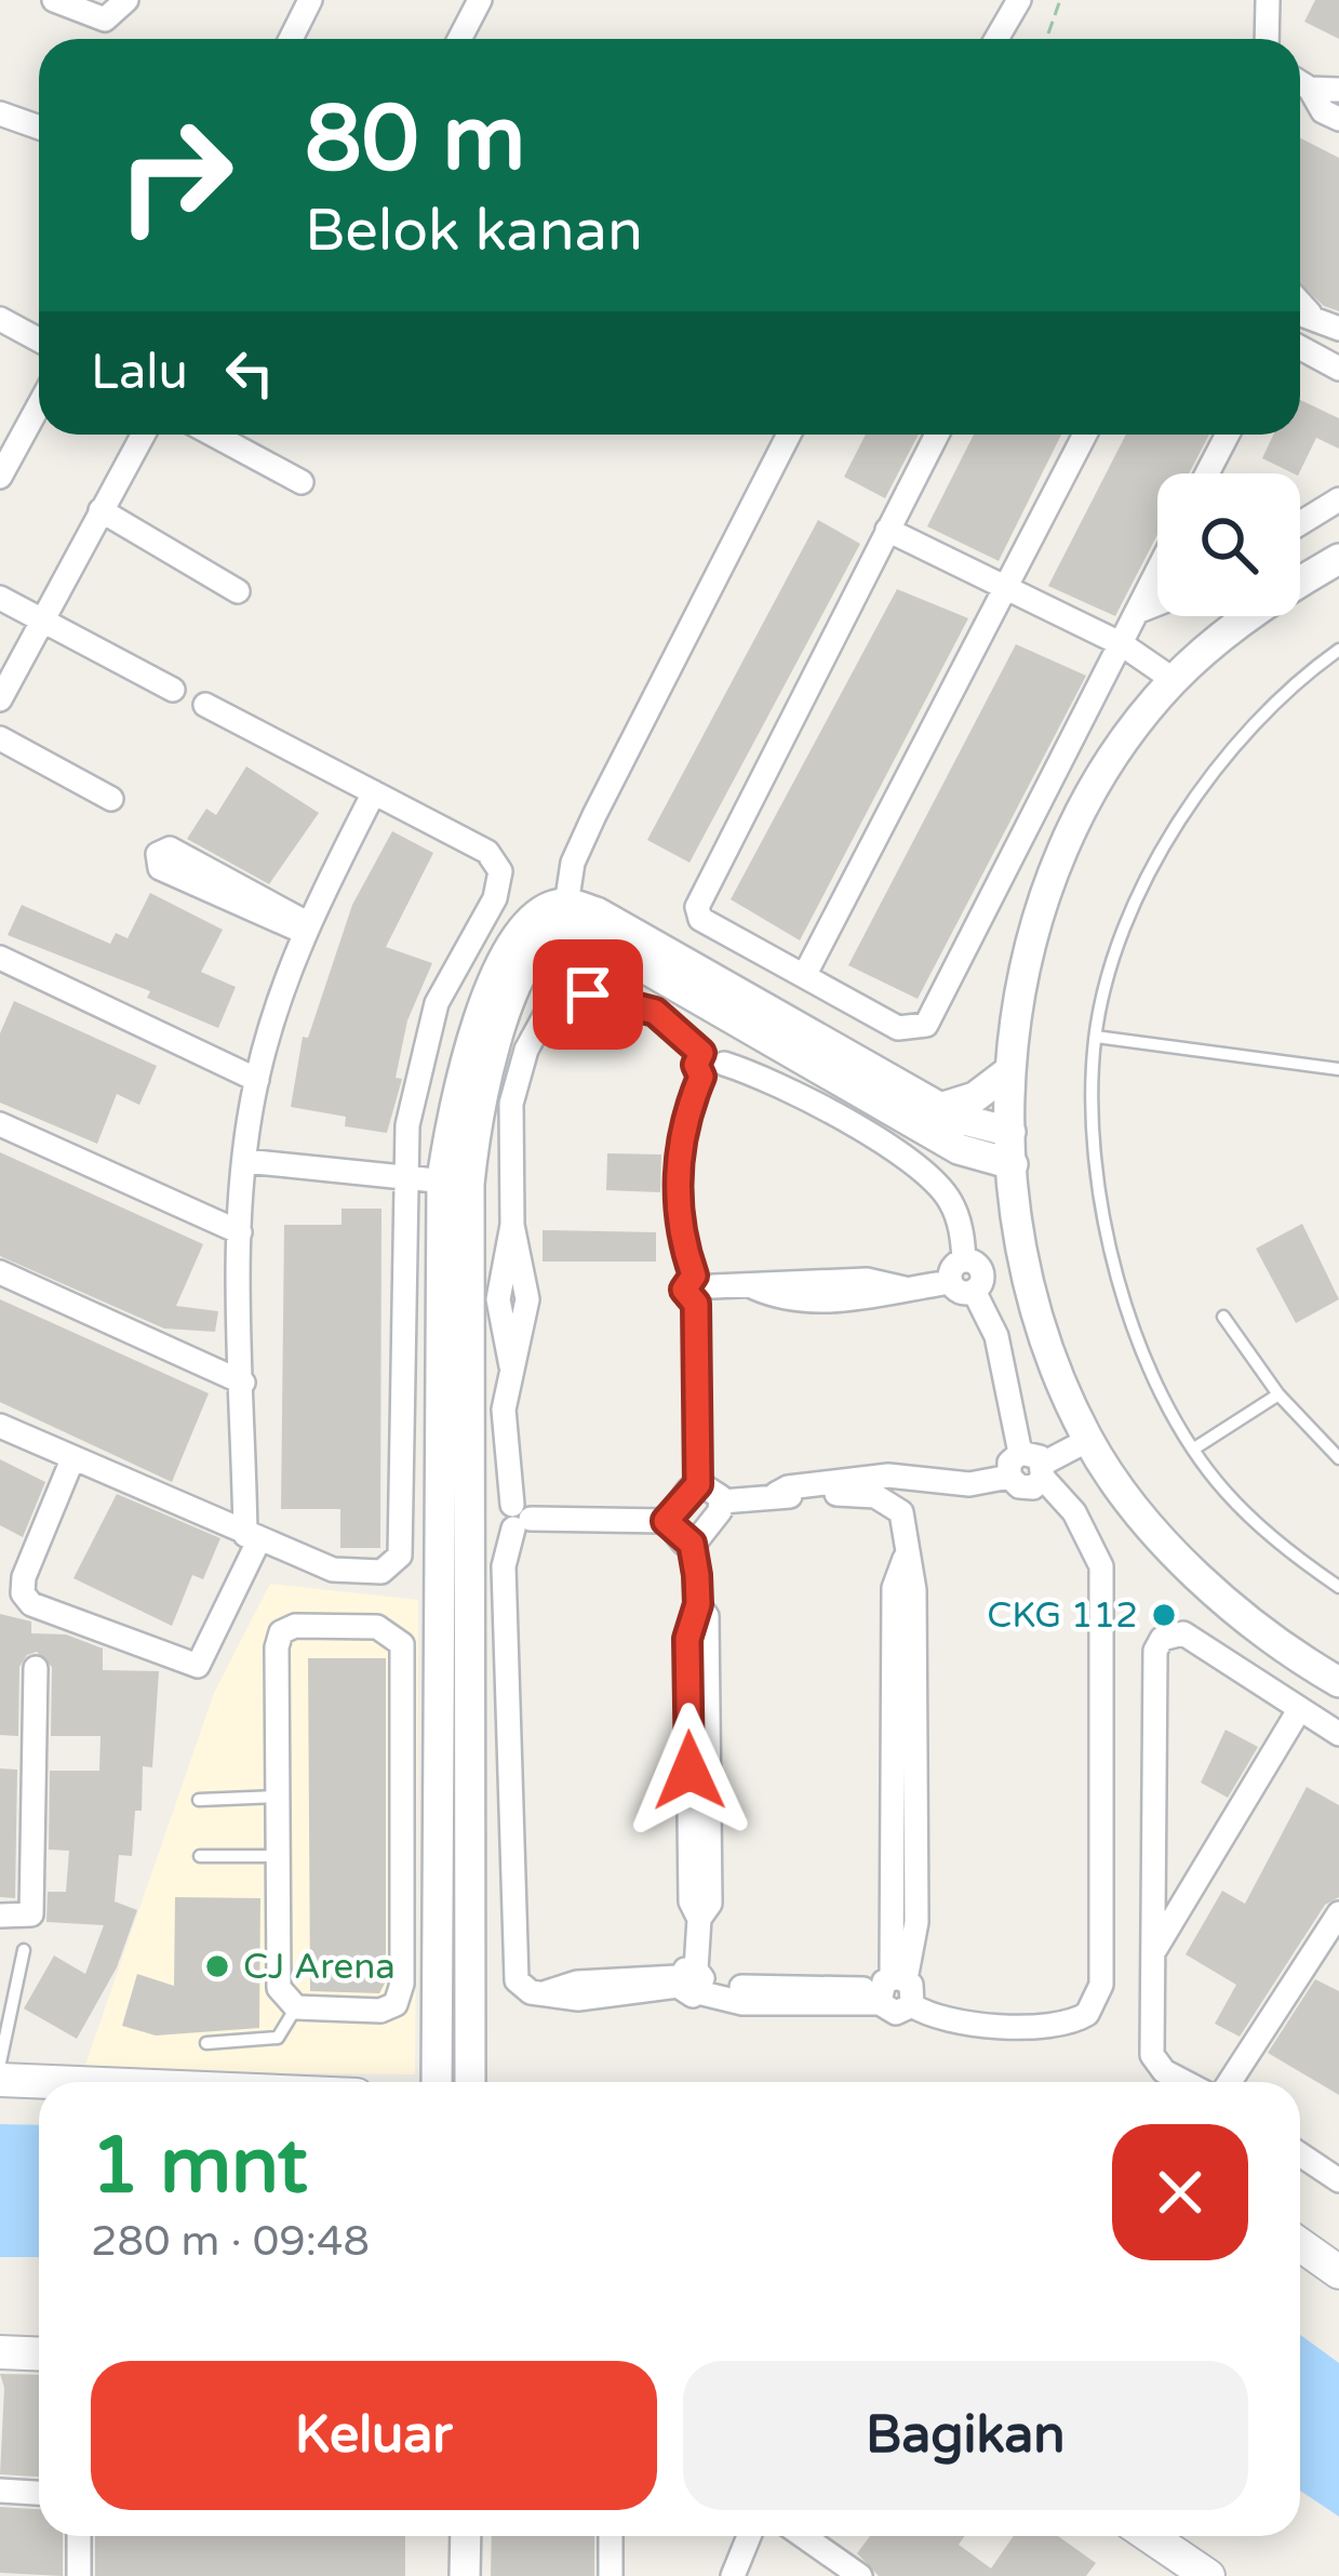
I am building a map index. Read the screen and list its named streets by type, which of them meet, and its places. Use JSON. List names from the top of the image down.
{
  "places": ["CKG 112", "CJ Arena"],
  "page": {
    "turn": ["80 m", "Belok kanan"],
    "then": "Lalu",
    "heading": ["1 mnt", "280 m · 09:48"],
    "buttons": ["Keluar", "Bagikan"]
  }
}
